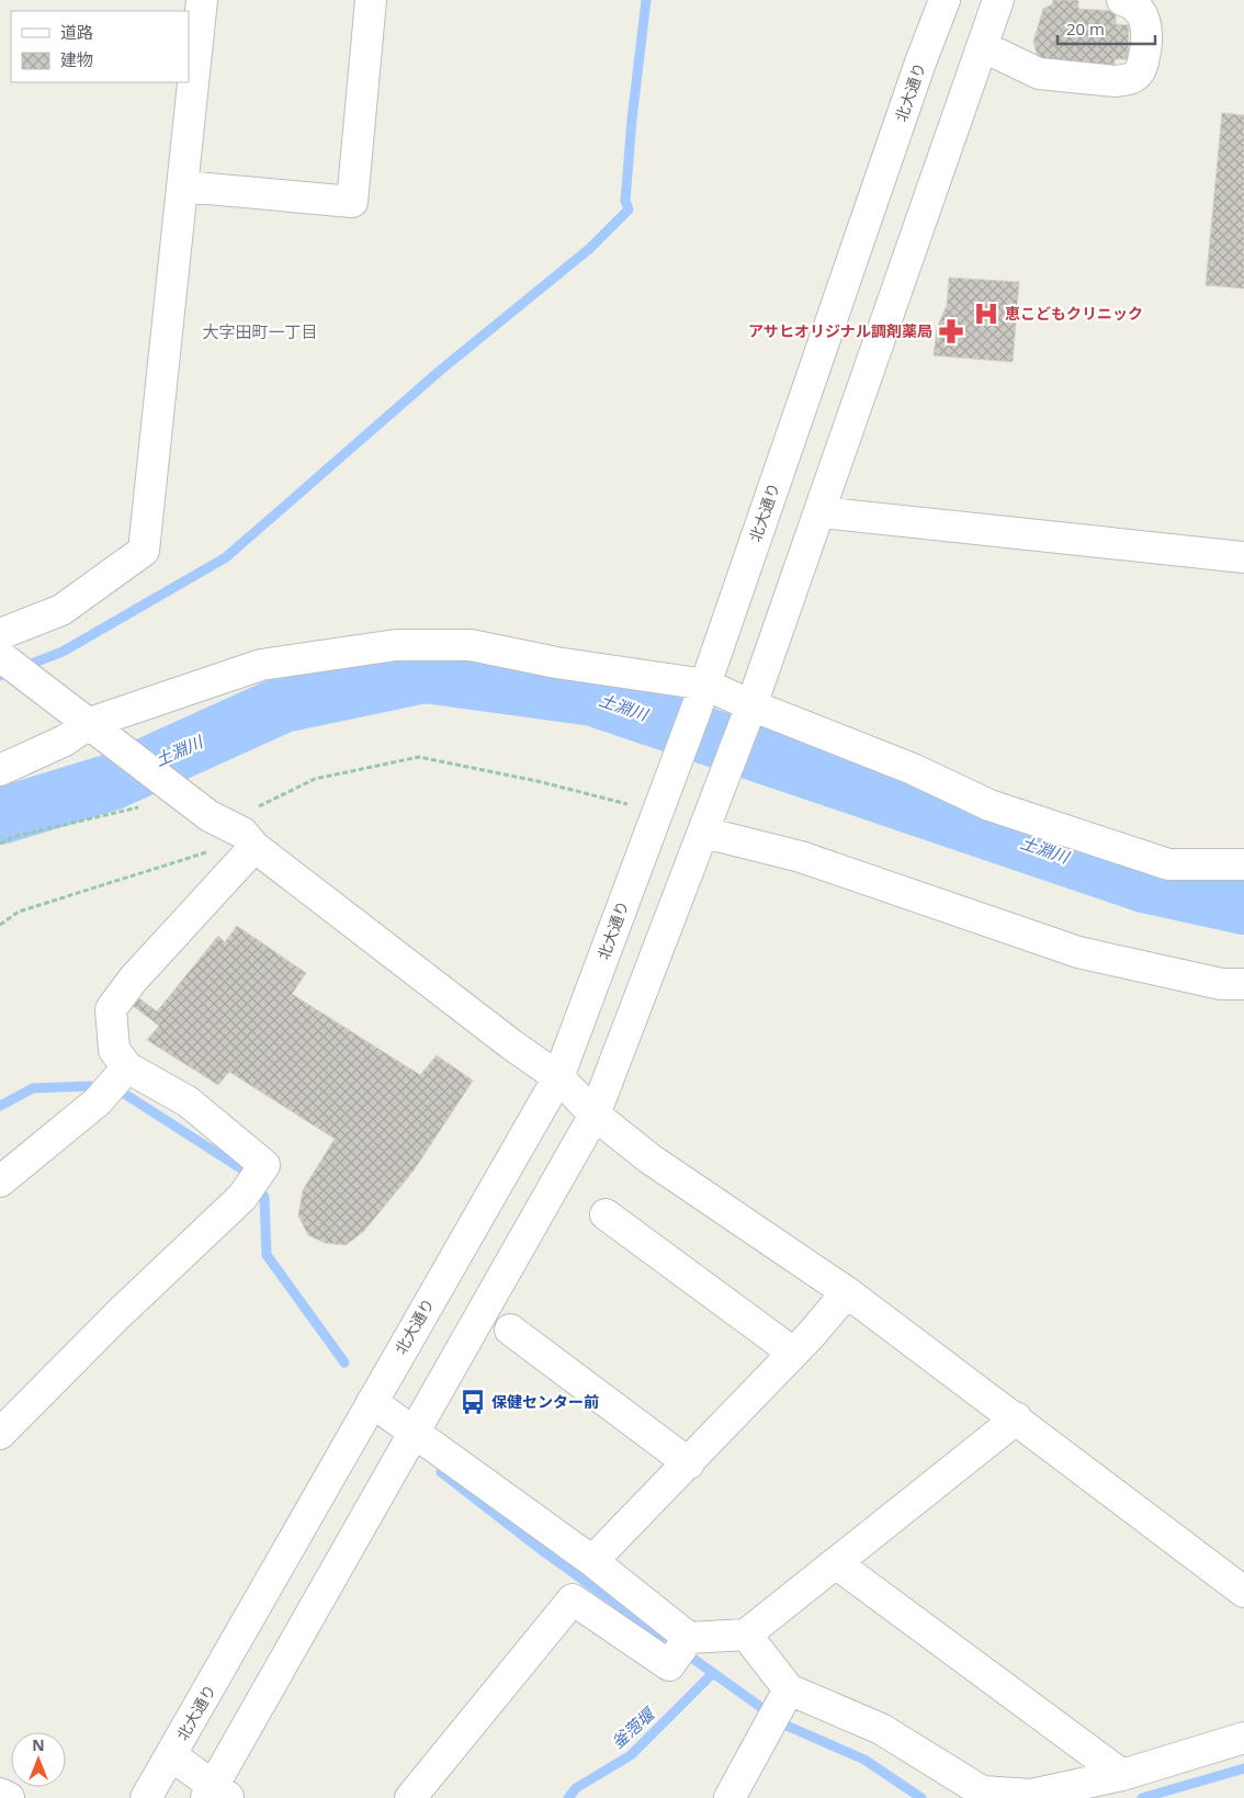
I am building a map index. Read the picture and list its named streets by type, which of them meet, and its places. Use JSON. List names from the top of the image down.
{
  "streets": {
    "street": ["北大通り"]
  },
  "districts": ["大字田町一丁目"],
  "water": ["土淵川", "釜萢堰"],
  "places": {
    "hospital": ["恵こどもクリニック"],
    "pharmacy": ["アサヒオリジナル調剤薬局"],
    "bus stop": ["保健センター前"]
  },
  "legend": ["道路", "建物"],
  "scale_bar": "20 m",
  "north": "top"
}
